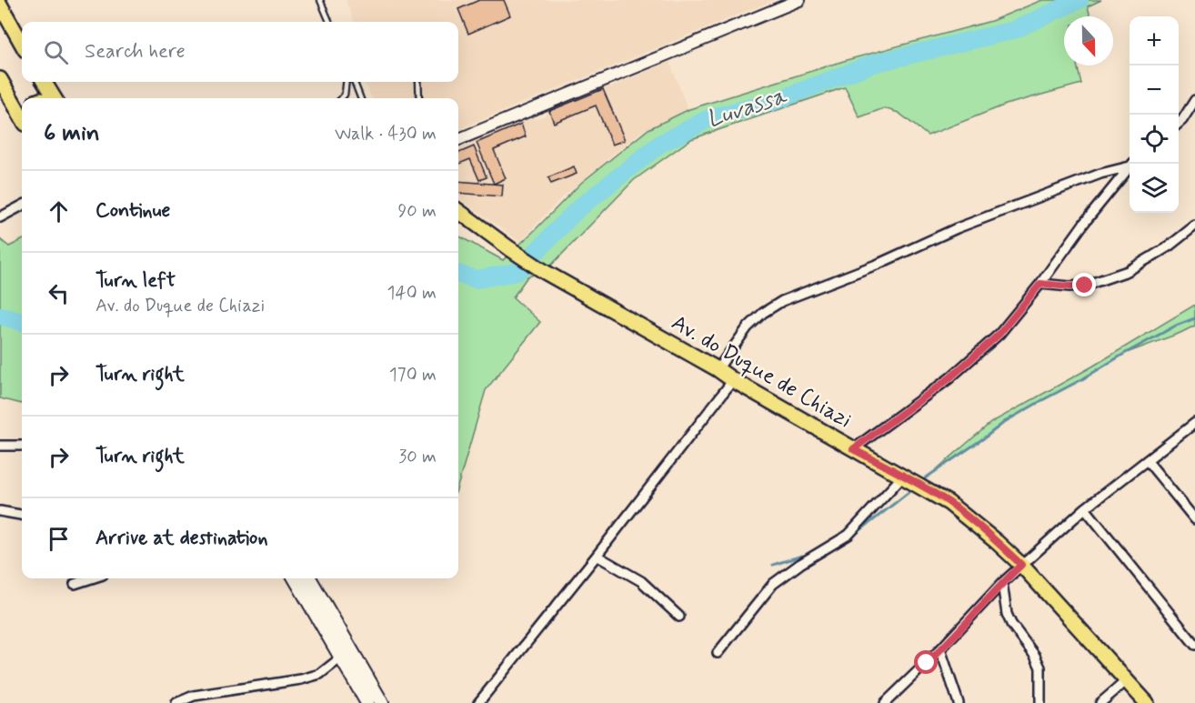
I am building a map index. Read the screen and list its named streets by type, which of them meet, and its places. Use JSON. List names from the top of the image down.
{
  "streets": {
    "main road": ["Av. do Duque de Chiazi"]
  },
  "water": ["Luvassa"],
  "north": "bottom",
  "page": {
    "map_buttons": ["+", "−"],
    "search": "Search here",
    "heading": ["6 min", "Walk · 430 m"],
    "list": [
      ["Continue", "90 m"],
      ["Turn left", "Av. do Duque de Chiazi", "140 m"],
      ["Turn right", "170 m"],
      ["Turn right", "30 m"],
      "Arrive at destination"
    ]
  }
}
